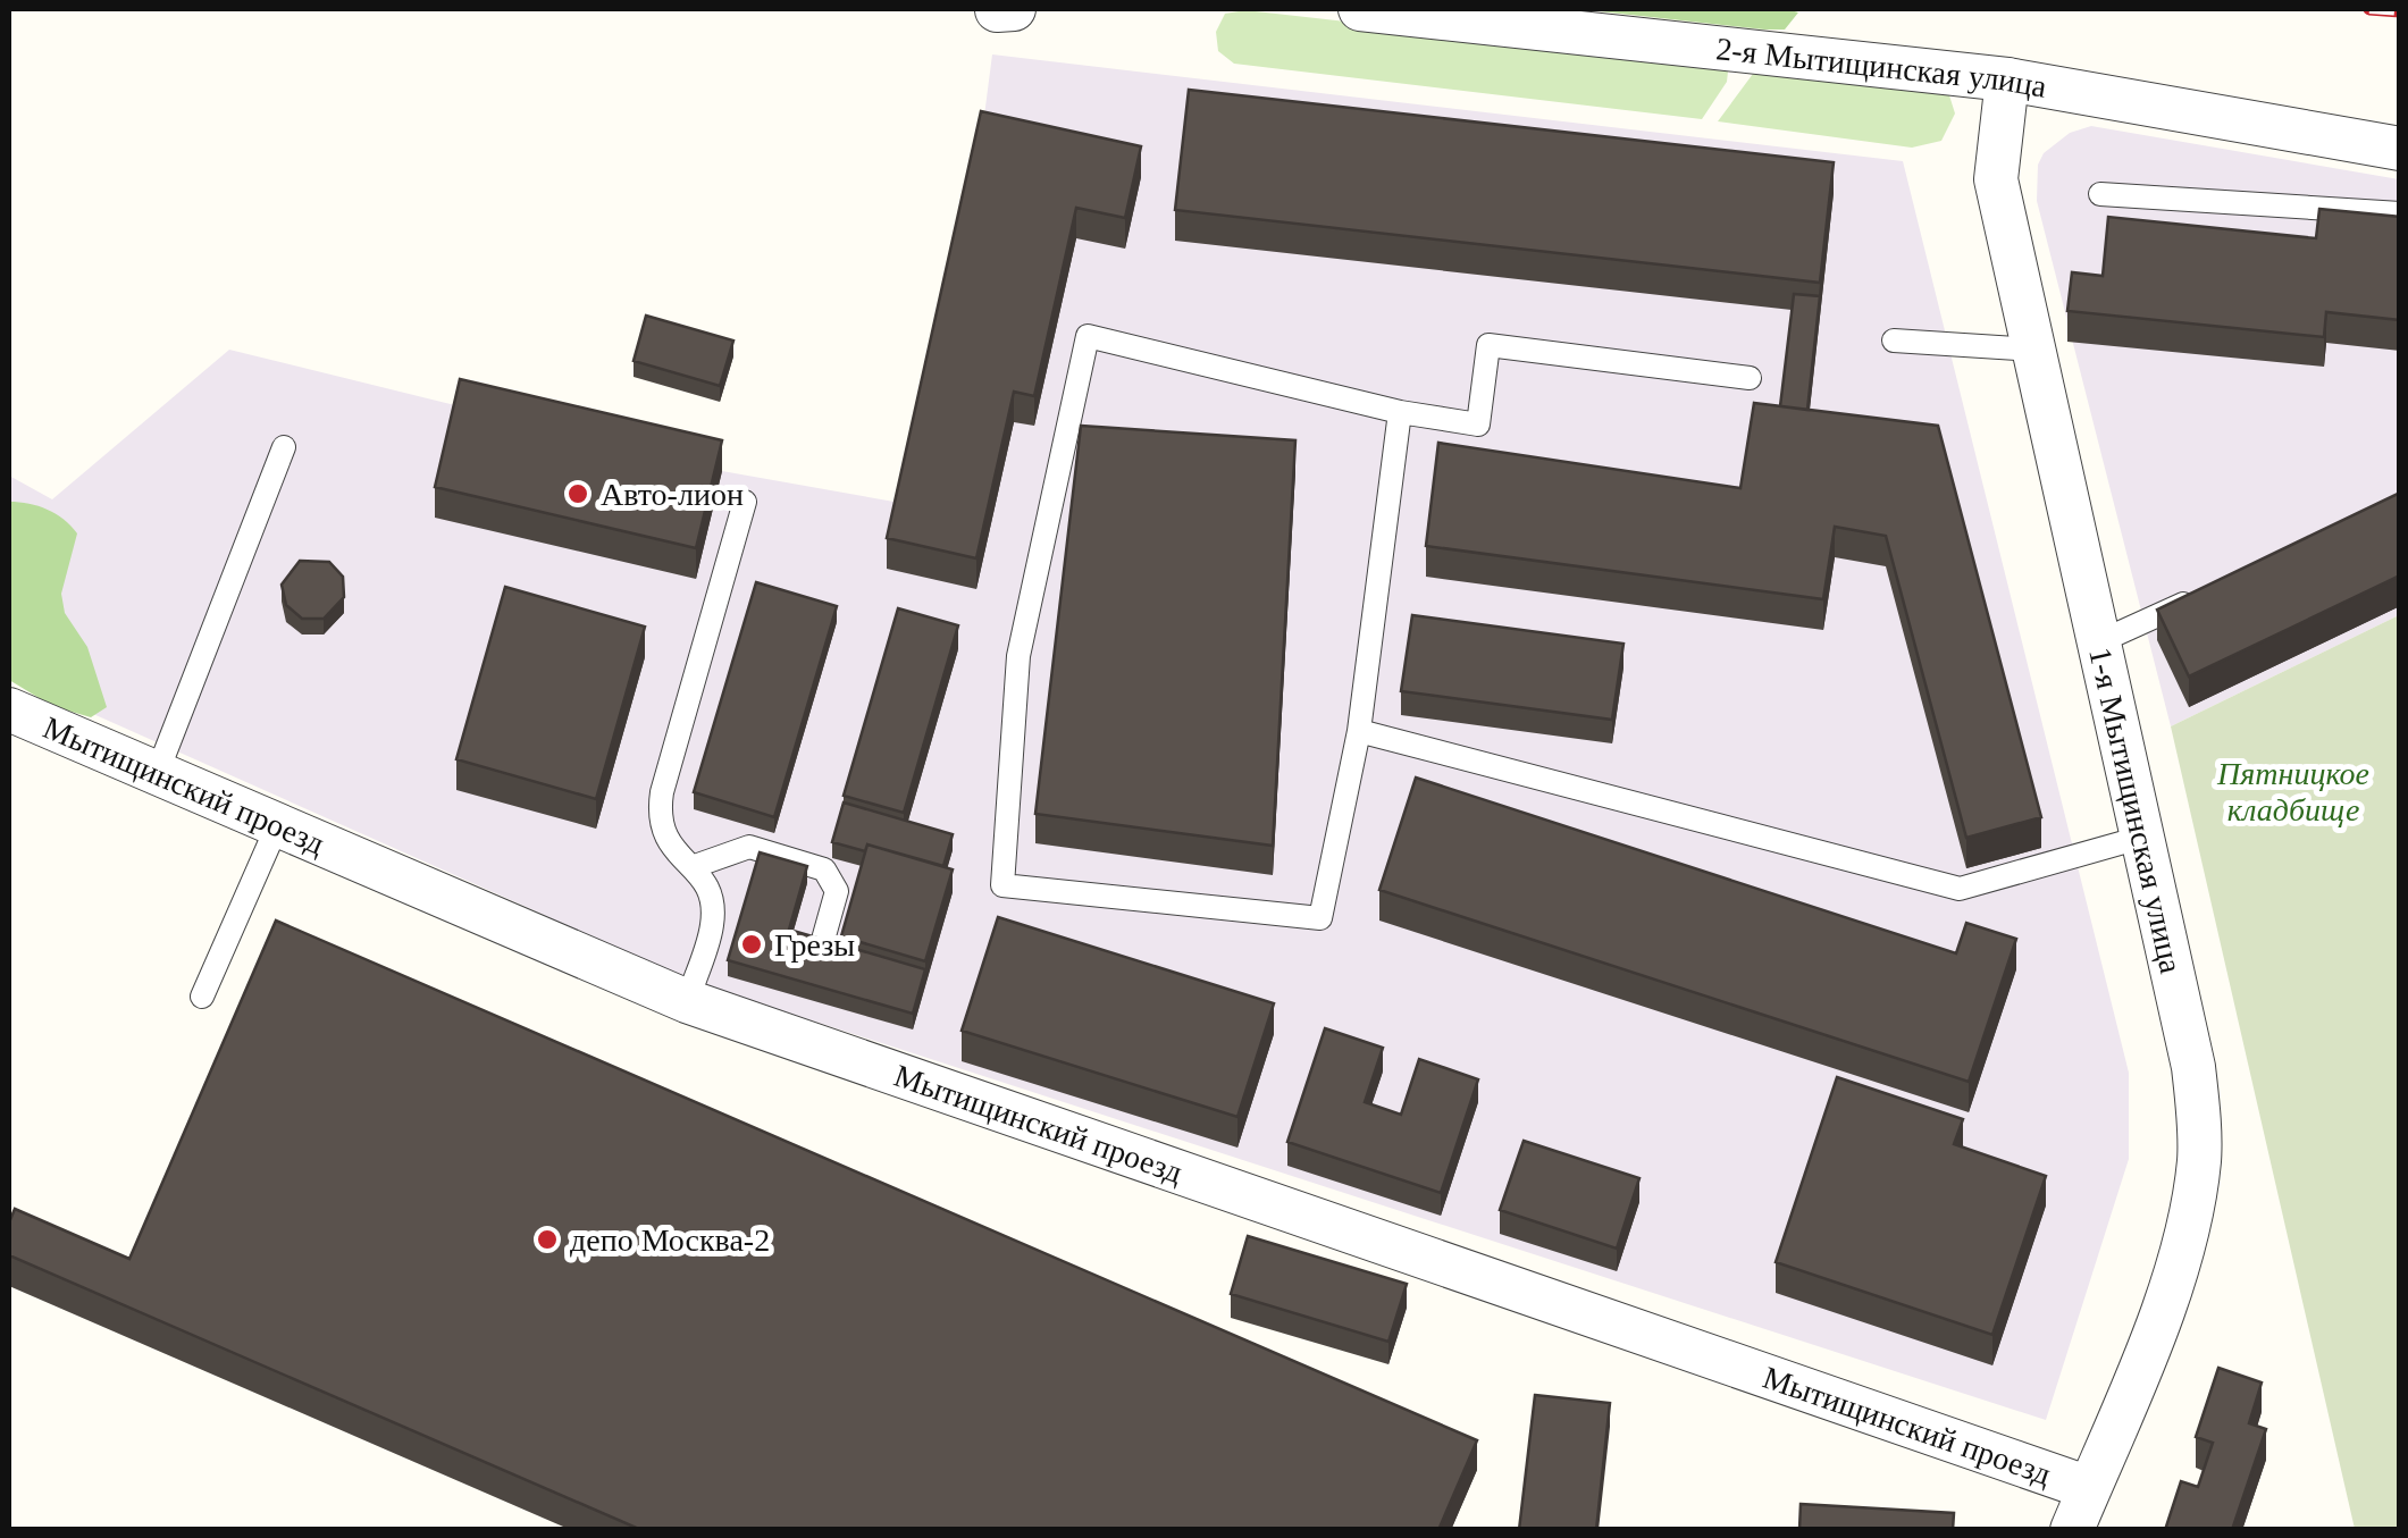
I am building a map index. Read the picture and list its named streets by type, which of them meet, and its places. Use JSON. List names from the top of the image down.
{
  "streets": {
    "street": ["2-я Мытищинская улица", "Мытищинский проезд", "1-я Мытищинская улица"]
  },
  "crossings": [
    ["2-я Мытищинская улица", "1-я Мытищинская улица"],
    ["Мытищинский проезд", "1-я Мытищинская улица"]
  ],
  "parks": ["Пятницкое кладбище"],
  "places": ["Авто-лион", "Грезы", "депо Москва-2"]
}
